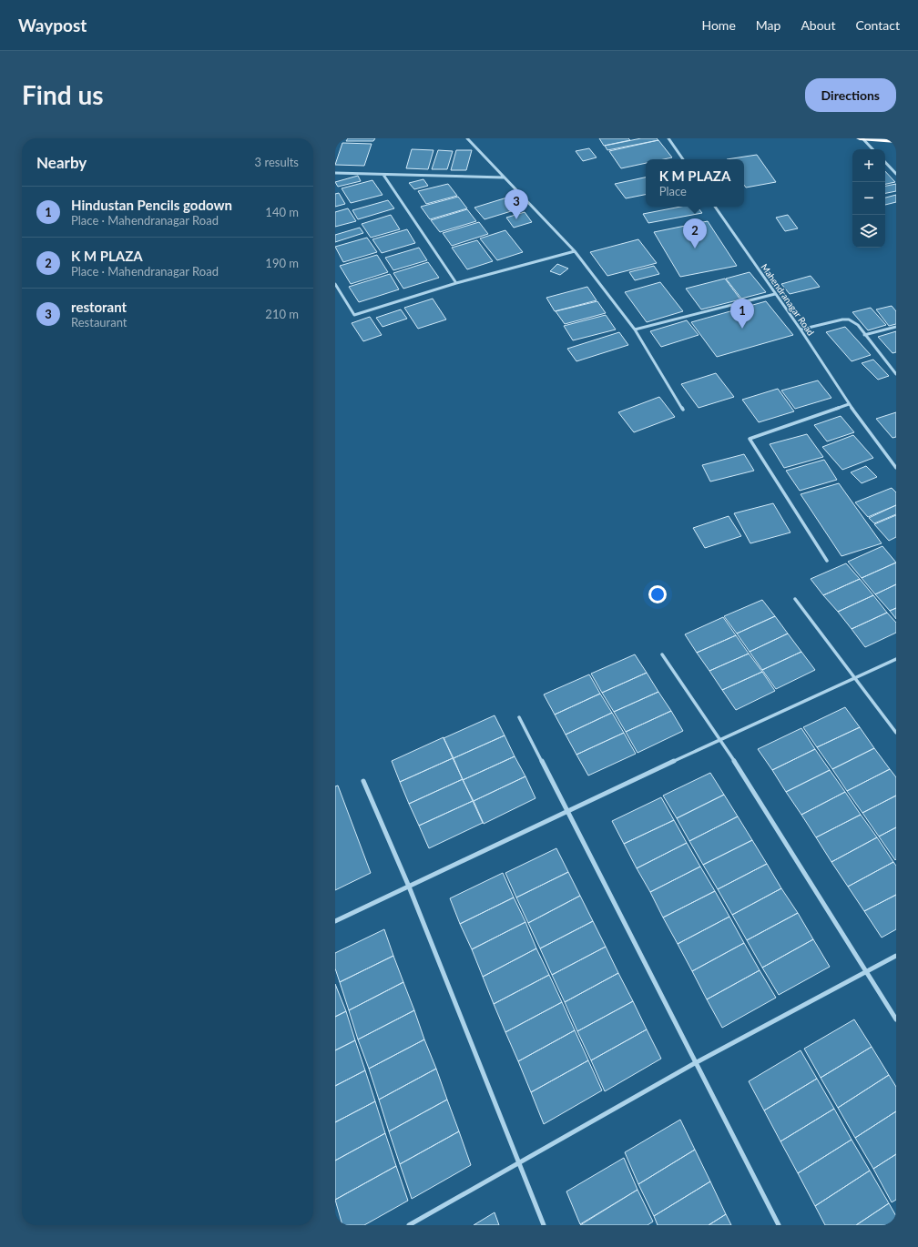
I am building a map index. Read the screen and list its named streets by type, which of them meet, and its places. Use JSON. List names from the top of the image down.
{
  "streets": {
    "street": ["Mahendranagar Road"]
  },
  "page": {
    "header": "Waypost",
    "nav": [
      "Home",
      "Map",
      "About",
      "Contact"
    ],
    "buttons": "Directions",
    "title": "Find us",
    "heading": ["Nearby", "3 results"],
    "map_buttons": ["+", "−"],
    "popup": ["K M PLAZA", "Place"],
    "list": [
      {
        "mark": "1",
        "name": "Hindustan Pencils godown",
        "note": "Place · Mahendranagar Road",
        "value": "140 m"
      },
      {
        "mark": "2",
        "name": "K M PLAZA",
        "note": "Place · Mahendranagar Road",
        "value": "190 m"
      },
      {
        "mark": "3",
        "name": "restorant",
        "note": "Restaurant",
        "value": "210 m"
      }
    ],
    "pins": ["3", "2", "1"]
  }
}
